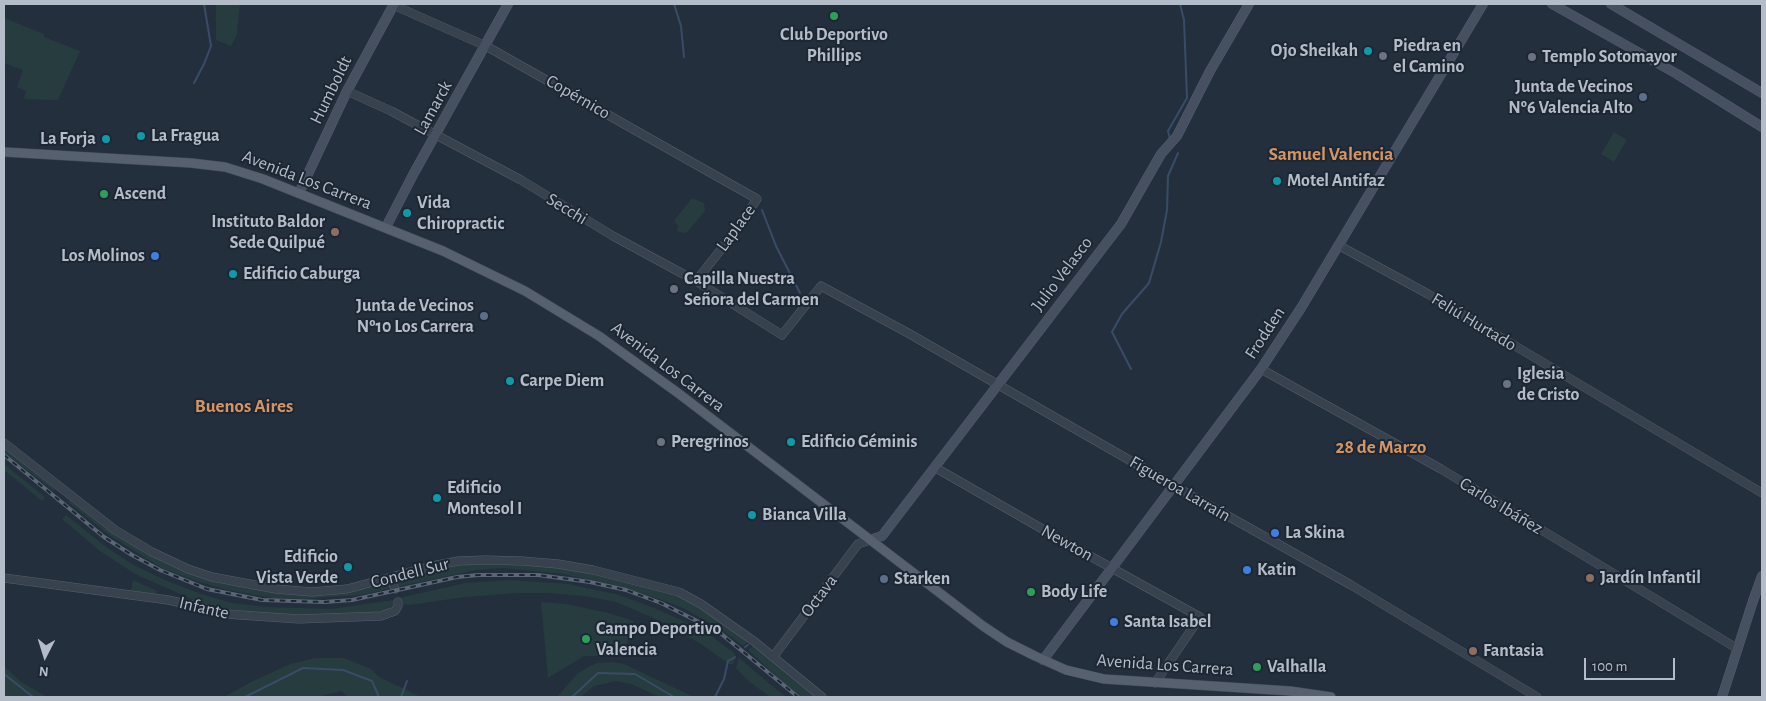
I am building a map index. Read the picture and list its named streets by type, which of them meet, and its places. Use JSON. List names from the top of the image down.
{
  "streets": {
    "main road": [
      "Humboldt",
      "Lamarck",
      "Avenida Los Carrera",
      "Julio Velasco",
      "Frodden"
    ],
    "street": [
      "Copérnico",
      "Secchi",
      "Laplace",
      "Feliú Hurtado",
      "Figueroa Larraín",
      "Carlos Ibáñez",
      "Newton",
      "Condell Sur",
      "Octava",
      "Infante"
    ]
  },
  "crossings": [
    ["Humboldt", "Copérnico"],
    ["Humboldt", "Avenida Los Carrera"],
    ["Humboldt", "Secchi"],
    ["Copérnico", "Lamarck"],
    ["Copérnico", "Laplace"],
    ["Lamarck", "Avenida Los Carrera"],
    ["Lamarck", "Secchi"],
    ["Avenida Los Carrera", "Julio Velasco"],
    ["Avenida Los Carrera", "Frodden"],
    ["Avenida Los Carrera", "Newton"],
    ["Avenida Los Carrera", "Octava"],
    ["Secchi", "Laplace"],
    ["Secchi", "Figueroa Larraín"],
    ["Julio Velasco", "Figueroa Larraín"],
    ["Julio Velasco", "Newton"],
    ["Julio Velasco", "Octava"],
    ["Feliú Hurtado", "Frodden"],
    ["Frodden", "Figueroa Larraín"],
    ["Frodden", "Carlos Ibáñez"],
    ["Frodden", "Newton"],
    ["Condell Sur", "Octava"]
  ],
  "districts": ["Samuel Valencia", "Buenos Aires", "28 de Marzo"],
  "places": [
    "Club Deportivo Phillips",
    "Ojo Sheikah",
    "Piedra en el Camino",
    "Templo Sotomayor",
    "Junta de Vecinos Nº6 Valencia Alto",
    "La Fragua",
    "La Forja",
    "Motel Antifaz",
    "Ascend",
    "Vida Chiropractic",
    "Instituto Baldor Sede Quilpué",
    "Los Molinos",
    "Edificio Caburga",
    "Capilla Nuestra Señora del Carmen",
    "Junta de Vecinos Nº10 Los Carrera",
    "Carpe Diem",
    "Iglesia de Cristo",
    "Peregrinos",
    "Edificio Géminis",
    "Edificio Montesol I",
    "Bianca Villa",
    "La Skina",
    "Edificio Vista Verde",
    "Katin",
    "Jardín Infantil",
    "Starken",
    "Body Life",
    "Santa Isabel",
    "Campo Deportivo Valencia",
    "Fantasia",
    "Valhalla"
  ],
  "scale_bar": "100 m",
  "north": "bottom"
}
